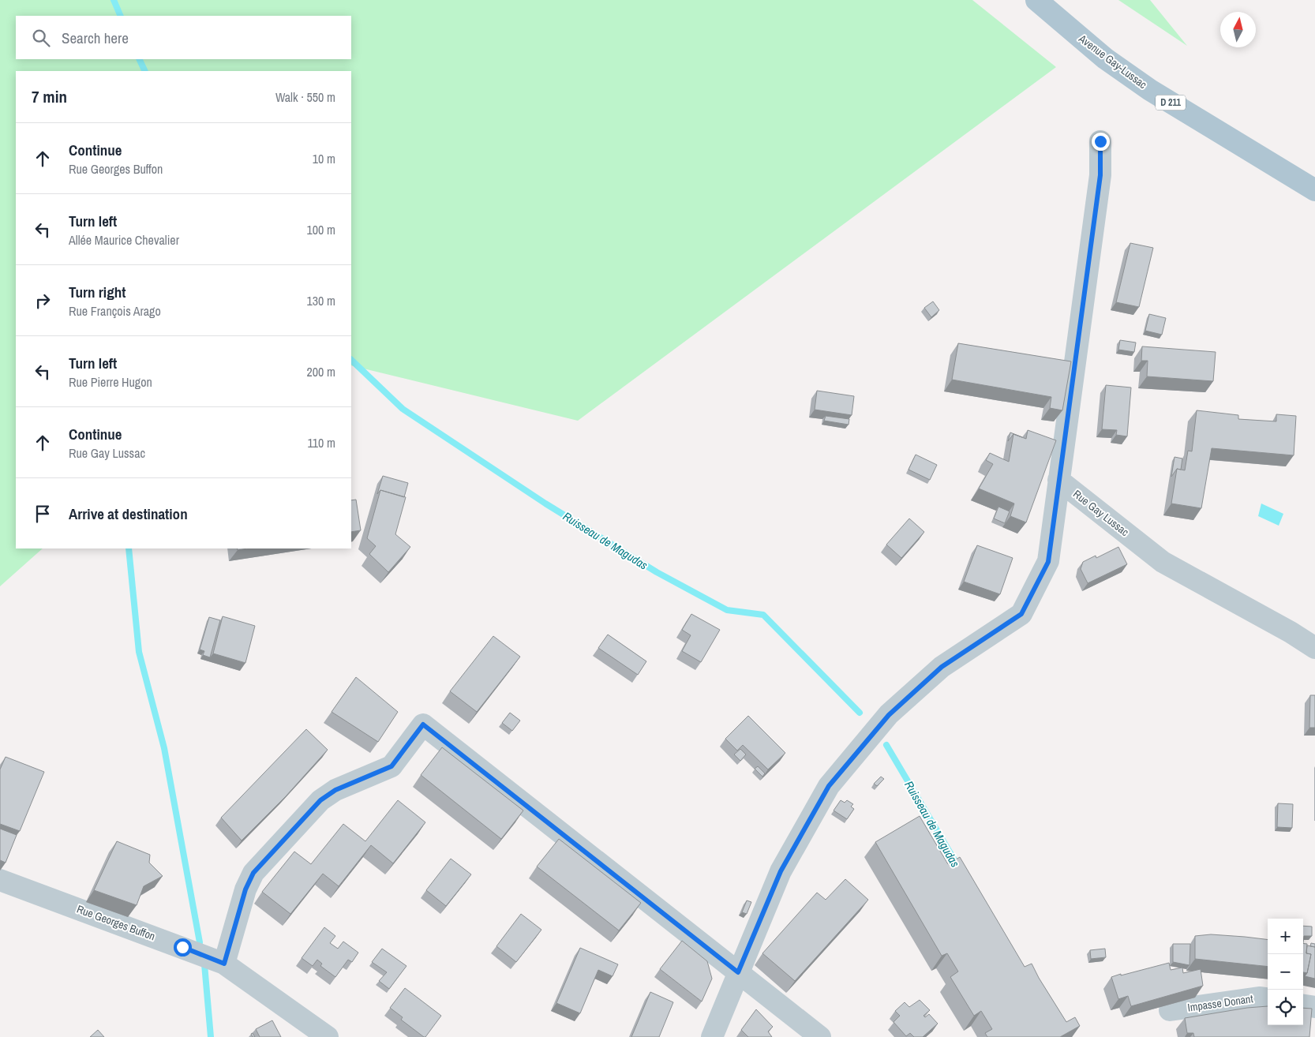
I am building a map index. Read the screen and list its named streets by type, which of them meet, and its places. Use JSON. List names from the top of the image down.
{
  "streets": {
    "main road": ["Avenue Gay-Lussac", "D 211"],
    "street": ["Rue Gay Lussac", "Rue Georges Buffon", "Impasse Donant"]
  },
  "water": ["Ruisseau de Magudas"],
  "north": "top",
  "page": {
    "search": "Search here",
    "heading": ["7 min", "Walk · 550 m"],
    "list": [
      ["Continue", "Rue Georges Buffon", "10 m"],
      ["Turn left", "Allée Maurice Chevalier", "100 m"],
      ["Turn right", "Rue François Arago", "130 m"],
      ["Turn left", "Rue Pierre Hugon", "200 m"],
      ["Continue", "Rue Gay Lussac", "110 m"],
      "Arrive at destination"
    ],
    "map_buttons": ["+", "−"]
  }
}
